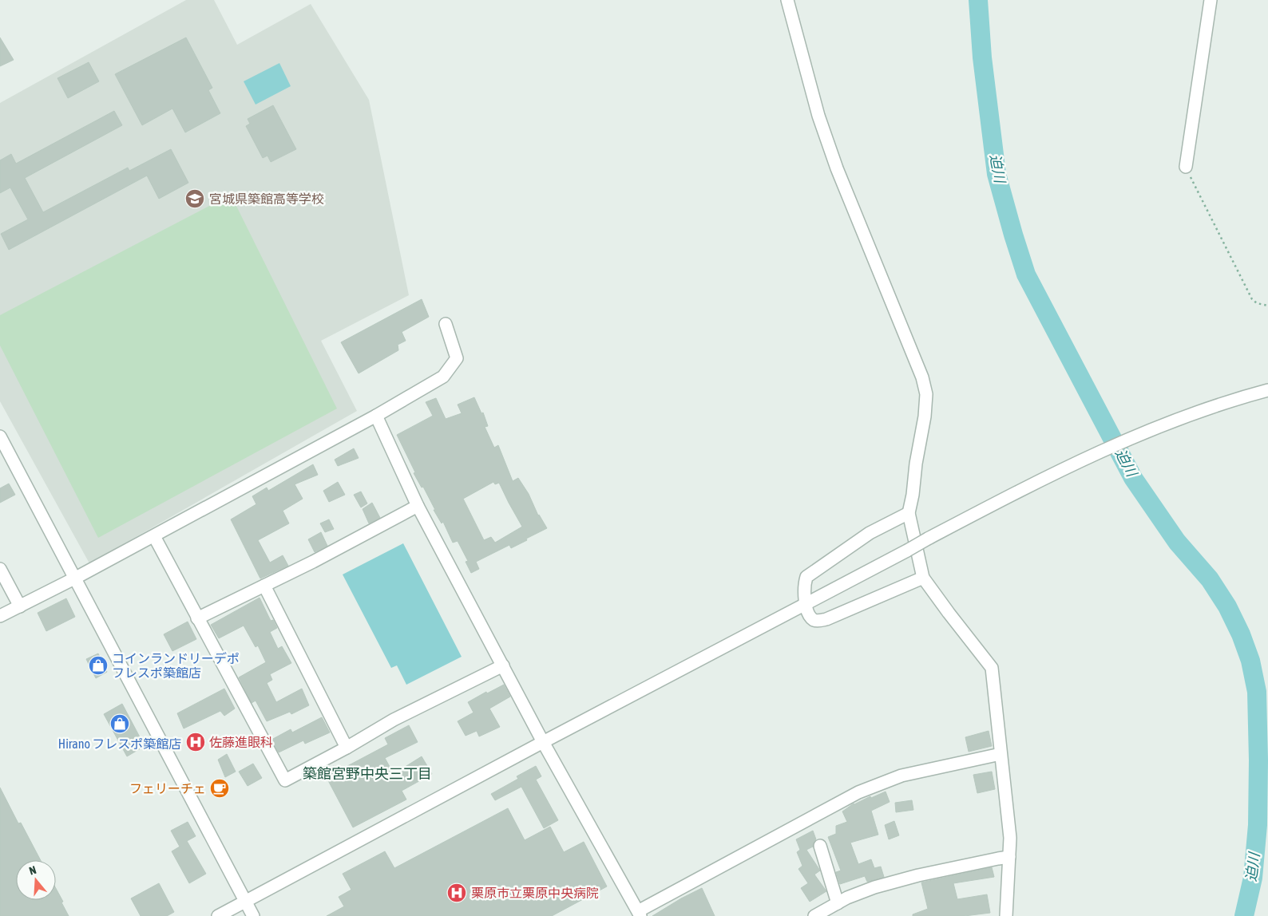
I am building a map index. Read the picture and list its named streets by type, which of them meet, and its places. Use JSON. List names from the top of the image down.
{
  "districts": ["築館宮野中央三丁目"],
  "water": ["迫川"],
  "places": {
    "school or university": ["宮城県築館高等学校"],
    "shop": ["コインランドリーデポ フレスポ築館店", "Hirano フレスポ築館店"],
    "hospital": ["佐藤進眼科", "栗原市立栗原中央病院"],
    "cafe": ["フェリーチェ"]
  },
  "north": "top"
}
